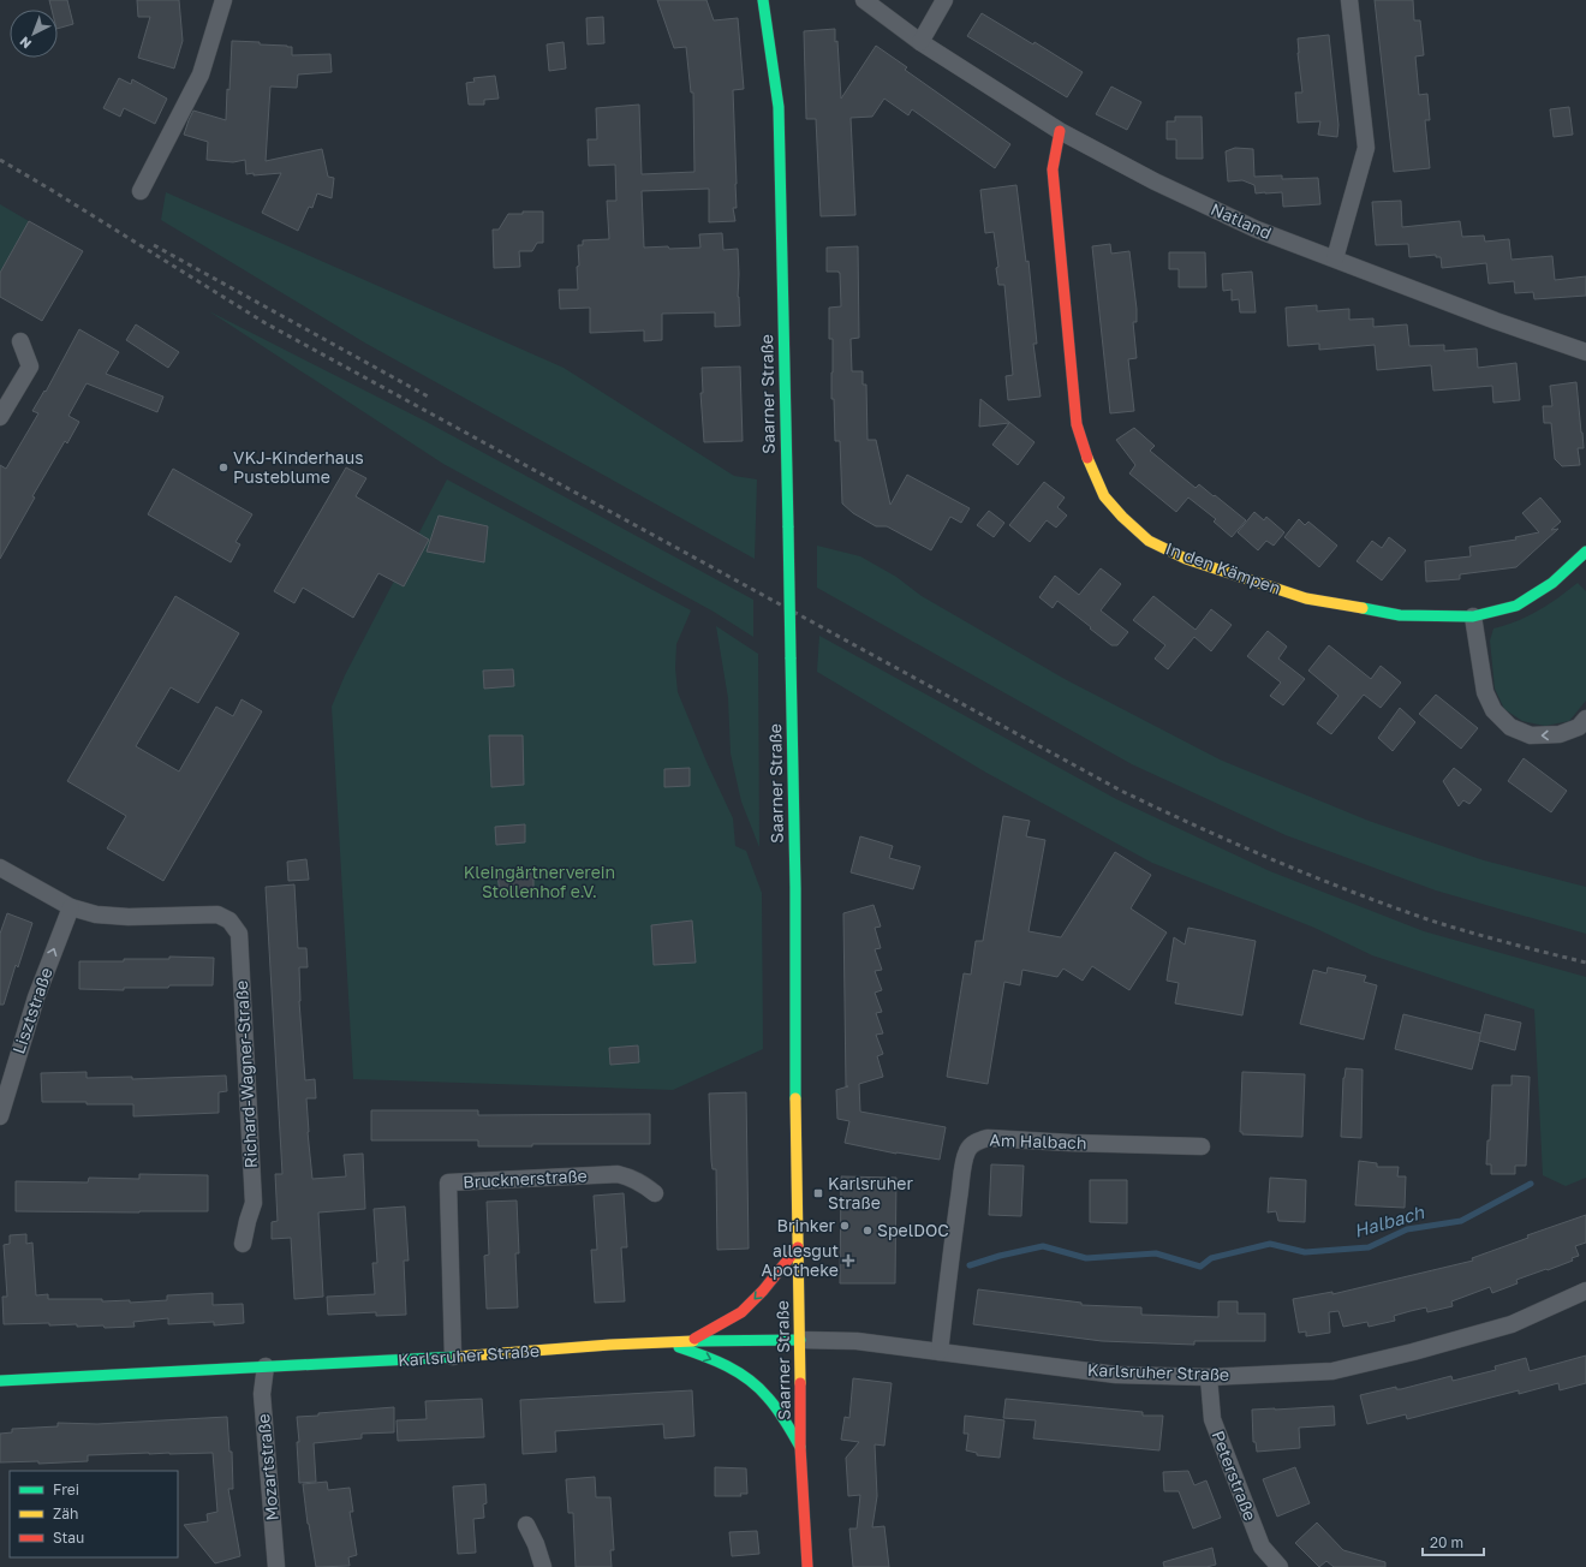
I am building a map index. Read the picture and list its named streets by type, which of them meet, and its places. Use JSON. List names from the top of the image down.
{
  "streets": {
    "main road": ["Saarner Straße", "In den Kämpen", "Karlsruher Straße"],
    "street": [
      "Natland",
      "Lisztstraße",
      "Richard-Wagner-Straße",
      "Am Halbach",
      "Brucknerstraße",
      "Mozartstraße",
      "Peterstraße"
    ]
  },
  "crossings": [
    ["Natland", "In den Kämpen"],
    ["Saarner Straße", "Karlsruher Straße"],
    ["Lisztstraße", "Richard-Wagner-Straße"],
    ["Am Halbach", "Karlsruher Straße"],
    ["Brucknerstraße", "Karlsruher Straße"],
    ["Karlsruher Straße", "Mozartstraße"],
    ["Karlsruher Straße", "Peterstraße"]
  ],
  "one_way": ["Lisztstraße"],
  "water": ["Halbach"],
  "parks": ["Kleingärtnerverein Stollenhof e.V."],
  "places": {
    "other": ["VKJ-Kinderhaus Pusteblume", "Brinker", "SpelDOC"],
    "transit": ["Karlsruher Straße"],
    "health": ["allesgut Apotheke"]
  },
  "legend": ["Frei", "Zäh", "Stau"],
  "scale_bar": "20 m",
  "north": "bottom left"
}
